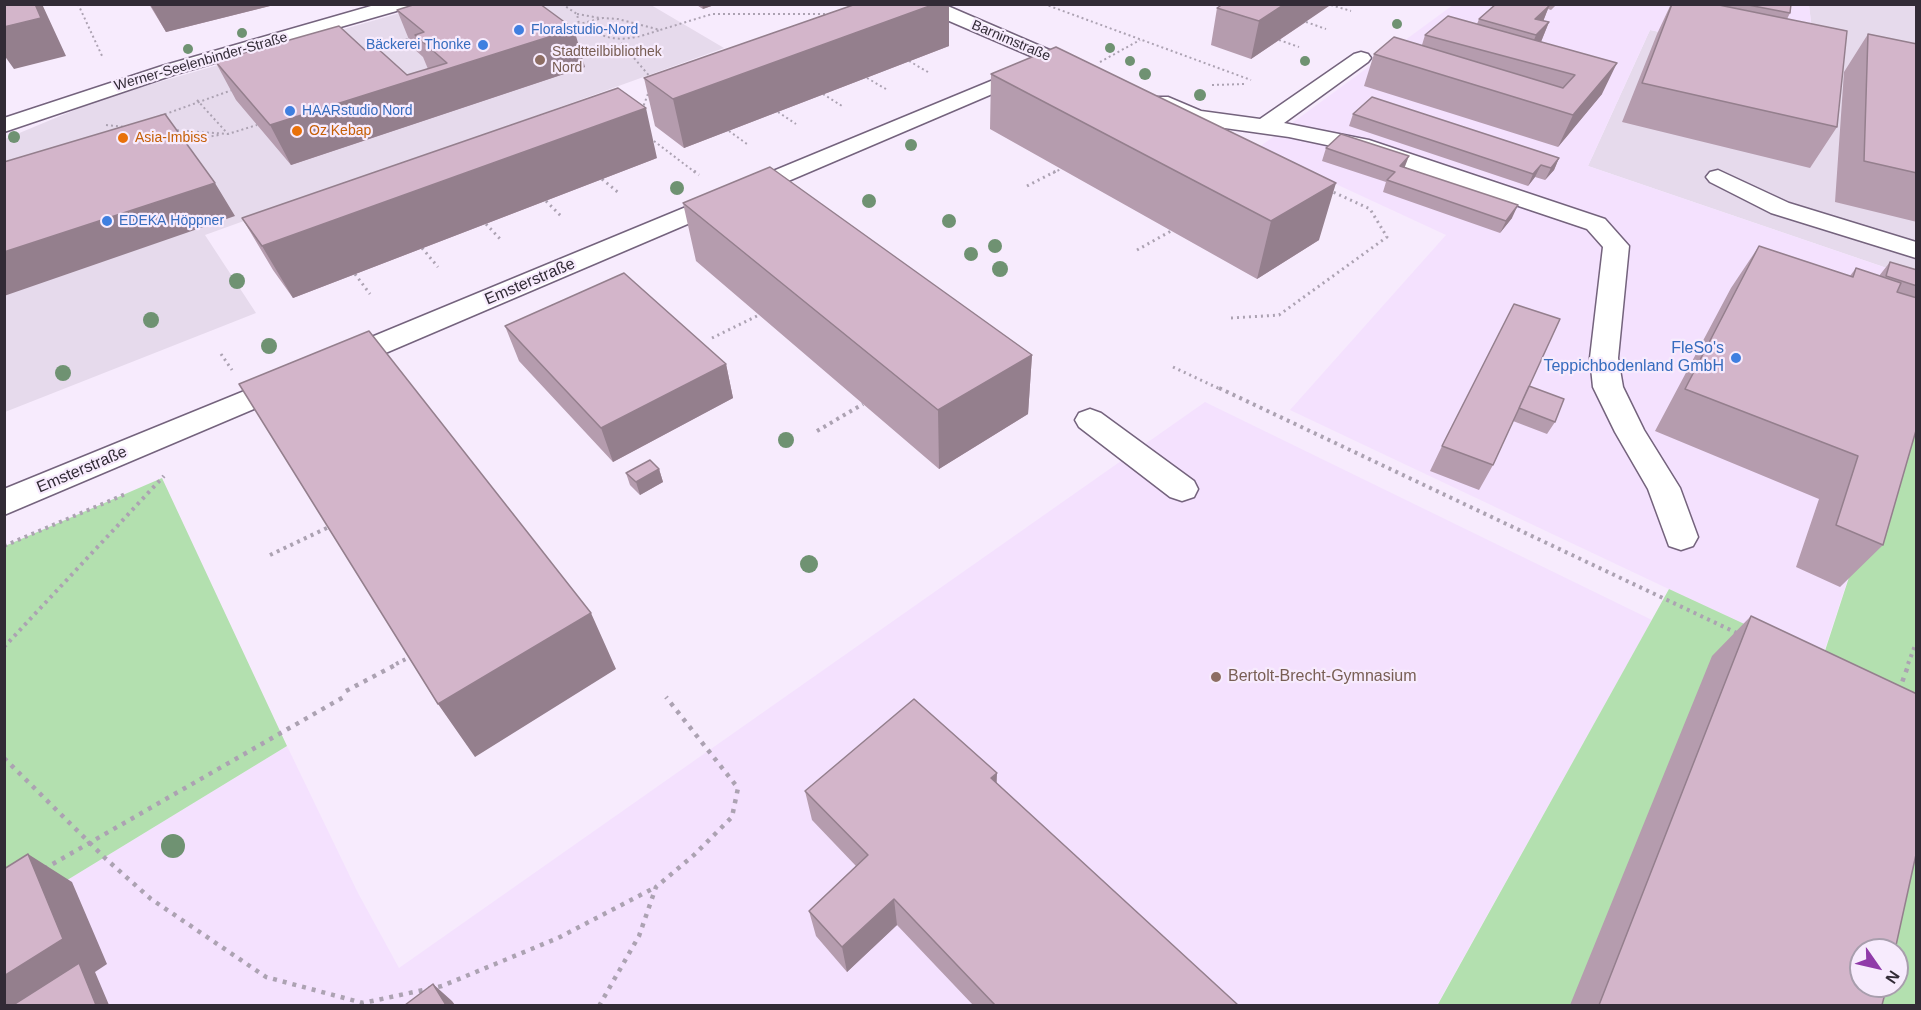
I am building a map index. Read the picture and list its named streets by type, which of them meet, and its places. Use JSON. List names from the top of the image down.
{
  "streets": {
    "street": ["Barnimstraße", "Werner-Seelenbinder-Straße", "Emsterstraße"]
  },
  "crossings": [
    ["Barnimstraße", "Emsterstraße"]
  ],
  "places": [
    "Floralstudio-Nord",
    "Bäckerei Thonke",
    "Stadtteilbibliothek Nord",
    "HAARstudio Nord",
    "Oz Kebap",
    "Asia-Imbiss",
    "EDEKA Höppner",
    "FleSo's Teppichbodenland GmbH",
    "Bertolt-Brecht-Gymnasium"
  ],
  "north": "bottom right"
}
